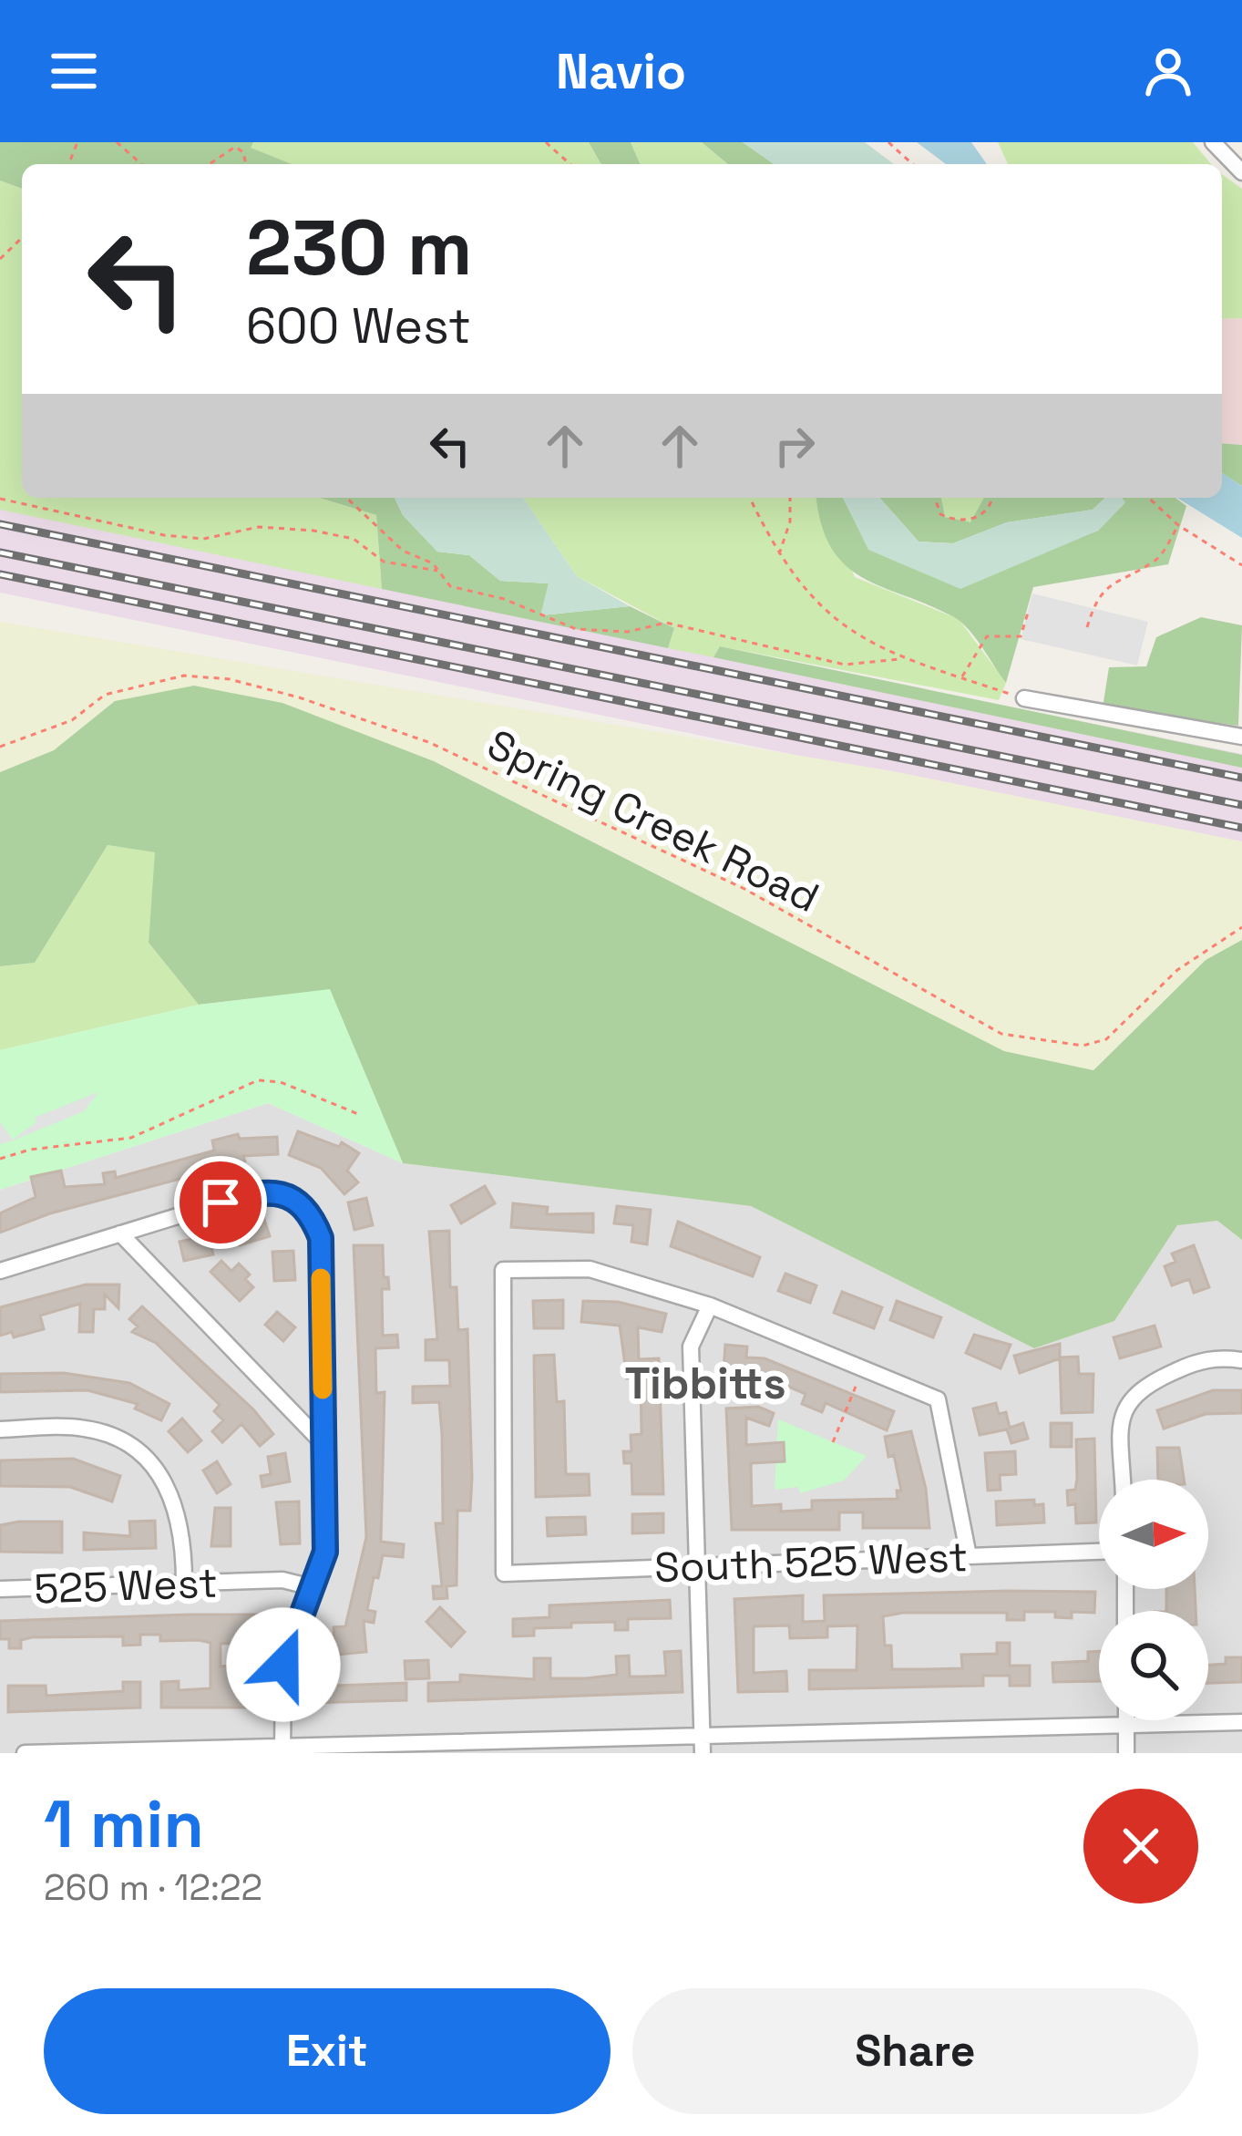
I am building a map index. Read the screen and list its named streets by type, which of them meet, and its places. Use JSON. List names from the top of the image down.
{
  "streets": {
    "street": ["South 525 West", "525 West"],
    "path": ["Spring Creek Road"]
  },
  "districts": ["Tibbitts"],
  "north": "right",
  "page": {
    "header": "Navio",
    "turn": ["230 m", "600 West"],
    "heading": ["1 min", "260 m · 12:22"],
    "buttons": ["Exit", "Share"]
  }
}
